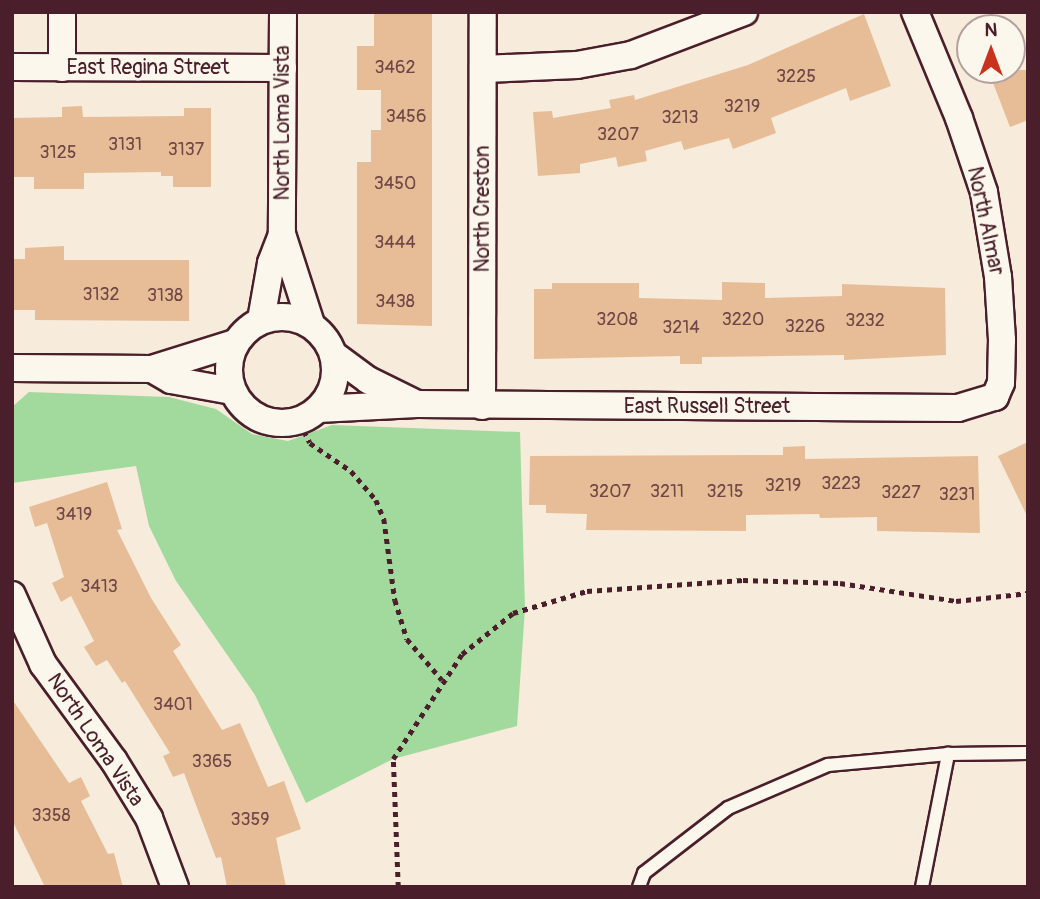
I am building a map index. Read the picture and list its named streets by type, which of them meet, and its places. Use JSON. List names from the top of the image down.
{
  "streets": {
    "street": [
      "East Regina Street",
      "North Loma Vista",
      "North Creston",
      "North Almar",
      "East Russell Street"
    ]
  },
  "crossings": [
    ["East Regina Street", "North Loma Vista"],
    ["North Loma Vista", "East Russell Street"],
    ["North Creston", "East Russell Street"],
    ["North Almar", "East Russell Street"]
  ],
  "house_numbers": [
    "3462",
    "3225",
    "3219",
    "3456",
    "3213",
    "3207",
    "3131",
    "3137",
    "3125",
    "3450",
    "3444",
    "3132",
    "3138",
    "3438",
    "3208",
    "3220",
    "3232",
    "3226",
    "3214",
    "3223",
    "3219",
    "3207",
    "3211",
    "3215",
    "3227",
    "3231",
    "3419",
    "3413",
    "3401",
    "3365",
    "3358",
    "3359"
  ],
  "north": "top"
}
